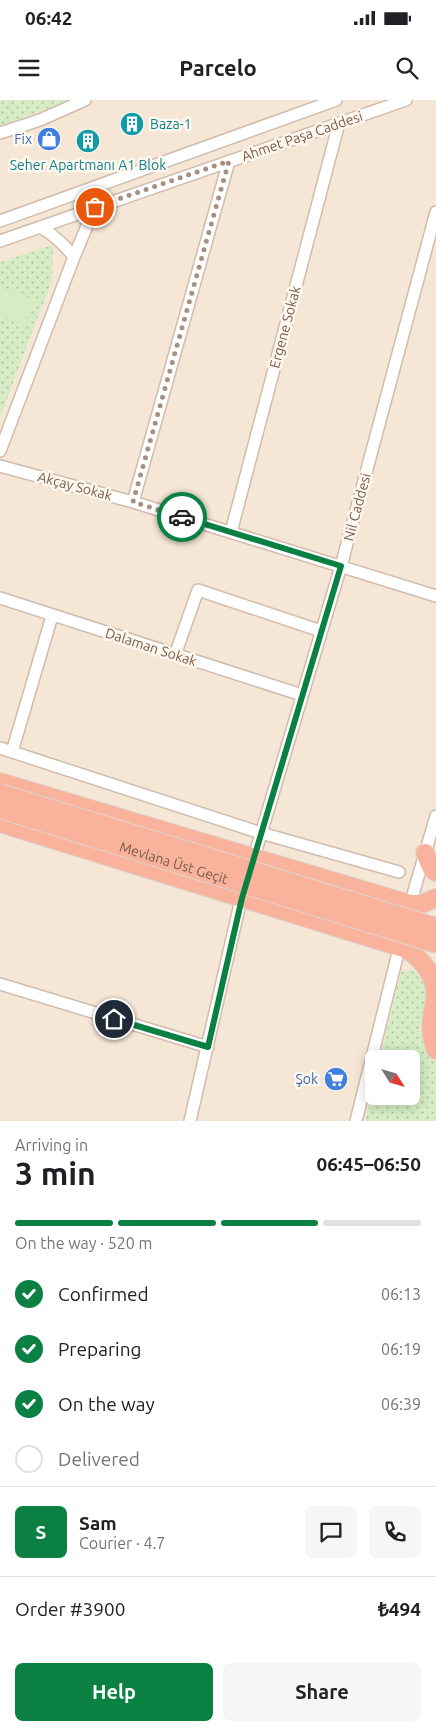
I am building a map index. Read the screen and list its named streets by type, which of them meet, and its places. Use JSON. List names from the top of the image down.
{
  "streets": {
    "highway": ["Mevlana Üst Geçit"],
    "street": [
      "Ahmet Paşa Caddesi",
      "Ergene Sokak",
      "Akçay Sokak",
      "Nil Caddesi",
      "Dalaman Sokak"
    ]
  },
  "crossings": [
    ["Ahmet Paşa Caddesi", "Ergene Sokak"],
    ["Ergene Sokak", "Akçay Sokak"],
    ["Akçay Sokak", "Nil Caddesi"],
    ["Nil Caddesi", "Dalaman Sokak"]
  ],
  "places": {
    "building": ["Baza-1", "Seher Apartmanı A1 Blok"],
    "shop": ["Fix"],
    "supermarket": ["Şok"]
  },
  "north": "bottom right",
  "page": {
    "status": "06:42",
    "header": "Parcelo",
    "heading": ["3 min", "Arriving in", "06:45–06:50"],
    "panel": [
      "Sam",
      "Courier · 4.7",
      "Order #3900",
      "₺494"
    ],
    "bar": "On the way · 520 m",
    "list": [
      ["Confirmed", "06:13"],
      ["Preparing", "06:19"],
      ["On the way", "06:39"],
      "Delivered"
    ],
    "round": "S",
    "buttons": ["Help", "Share"]
  }
}
